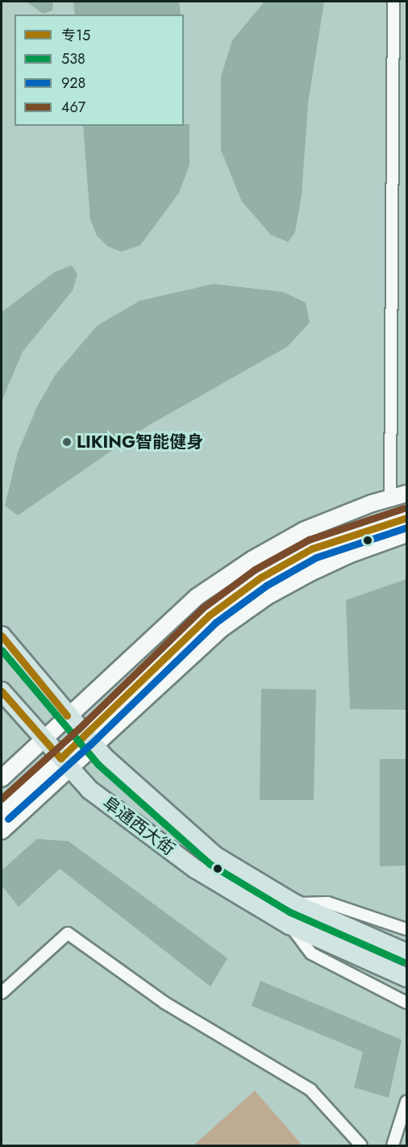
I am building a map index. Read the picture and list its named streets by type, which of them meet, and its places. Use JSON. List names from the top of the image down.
{
  "streets": {
    "main road": ["阜通西大街"]
  },
  "places": ["LIKING智能健身"],
  "lines": [
    "transit line 467",
    "transit line 专15",
    "transit line 928",
    "transit line 538"
  ],
  "legend": [
    "专15",
    "538",
    "928",
    "467"
  ]
}
